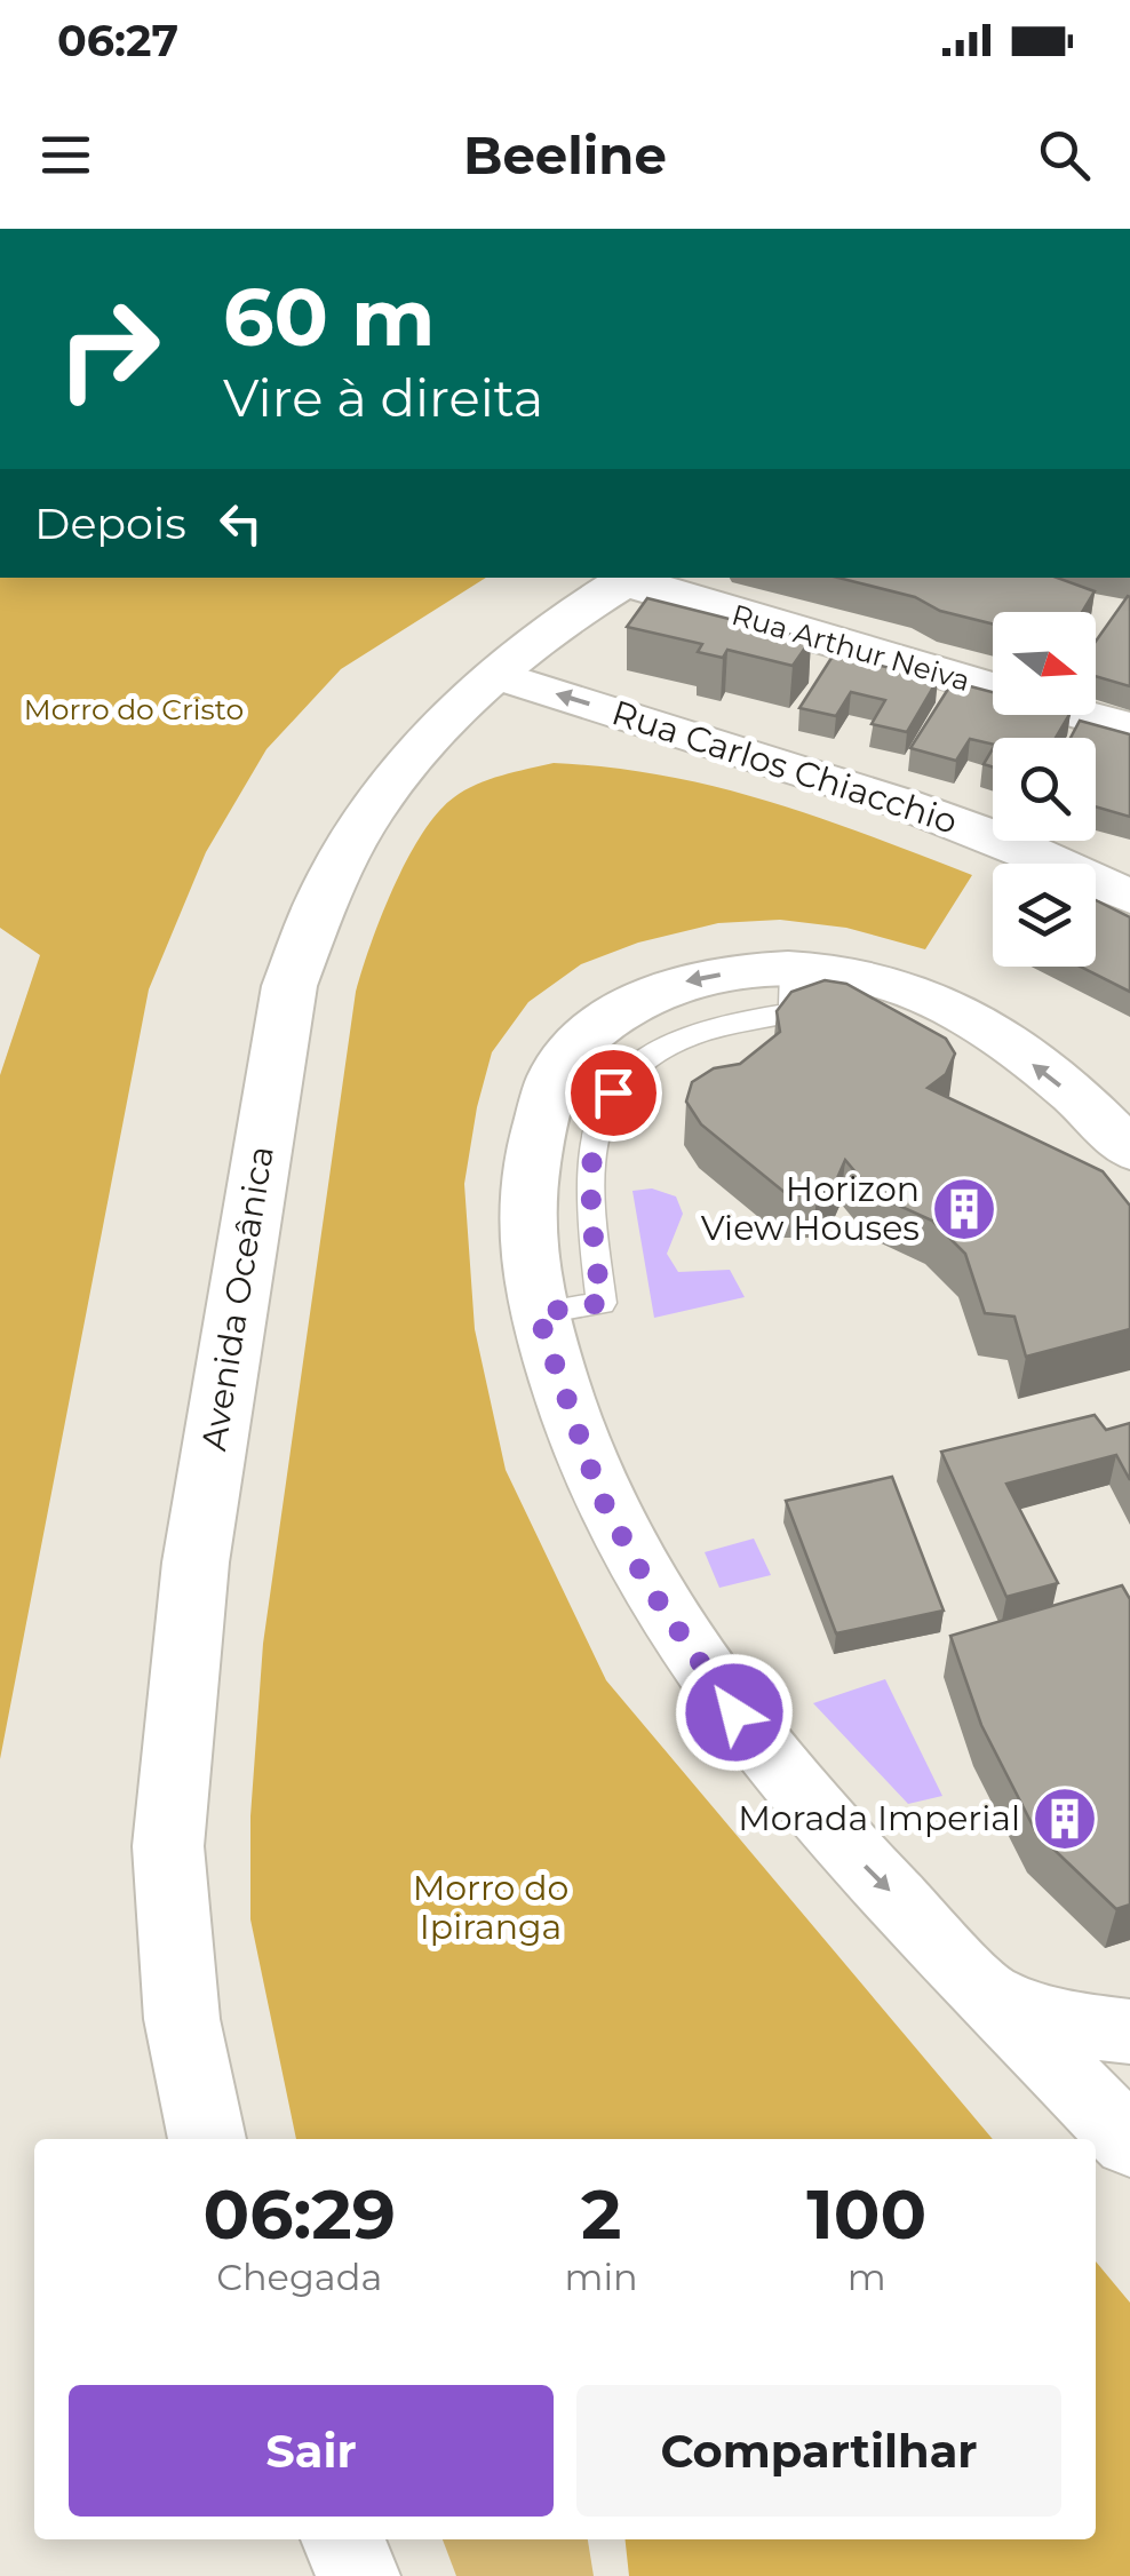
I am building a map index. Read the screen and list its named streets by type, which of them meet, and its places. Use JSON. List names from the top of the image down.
{
  "streets": {
    "main road": ["Rua Arthur Neiva", "Avenida Oceânica"],
    "street": ["Rua Carlos Chiacchio"]
  },
  "crossings": [
    ["Rua Arthur Neiva", "Avenida Oceânica"],
    ["Rua Carlos Chiacchio", "Avenida Oceânica"]
  ],
  "one_way": ["Rua Carlos Chiacchio"],
  "parks": ["Morro do Cristo", "Morro do Ipiranga"],
  "places": {
    "building": ["Horizon View Houses", "Morada Imperial"]
  },
  "north": "right",
  "page": {
    "status": "06:27",
    "header": "Beeline",
    "turn": ["60 m", "Vire à direita"],
    "then": "Depois",
    "eta": [
      "06:29",
      "Chegada",
      "2",
      "min",
      "100",
      "m"
    ],
    "buttons": ["Sair", "Compartilhar"]
  }
}
